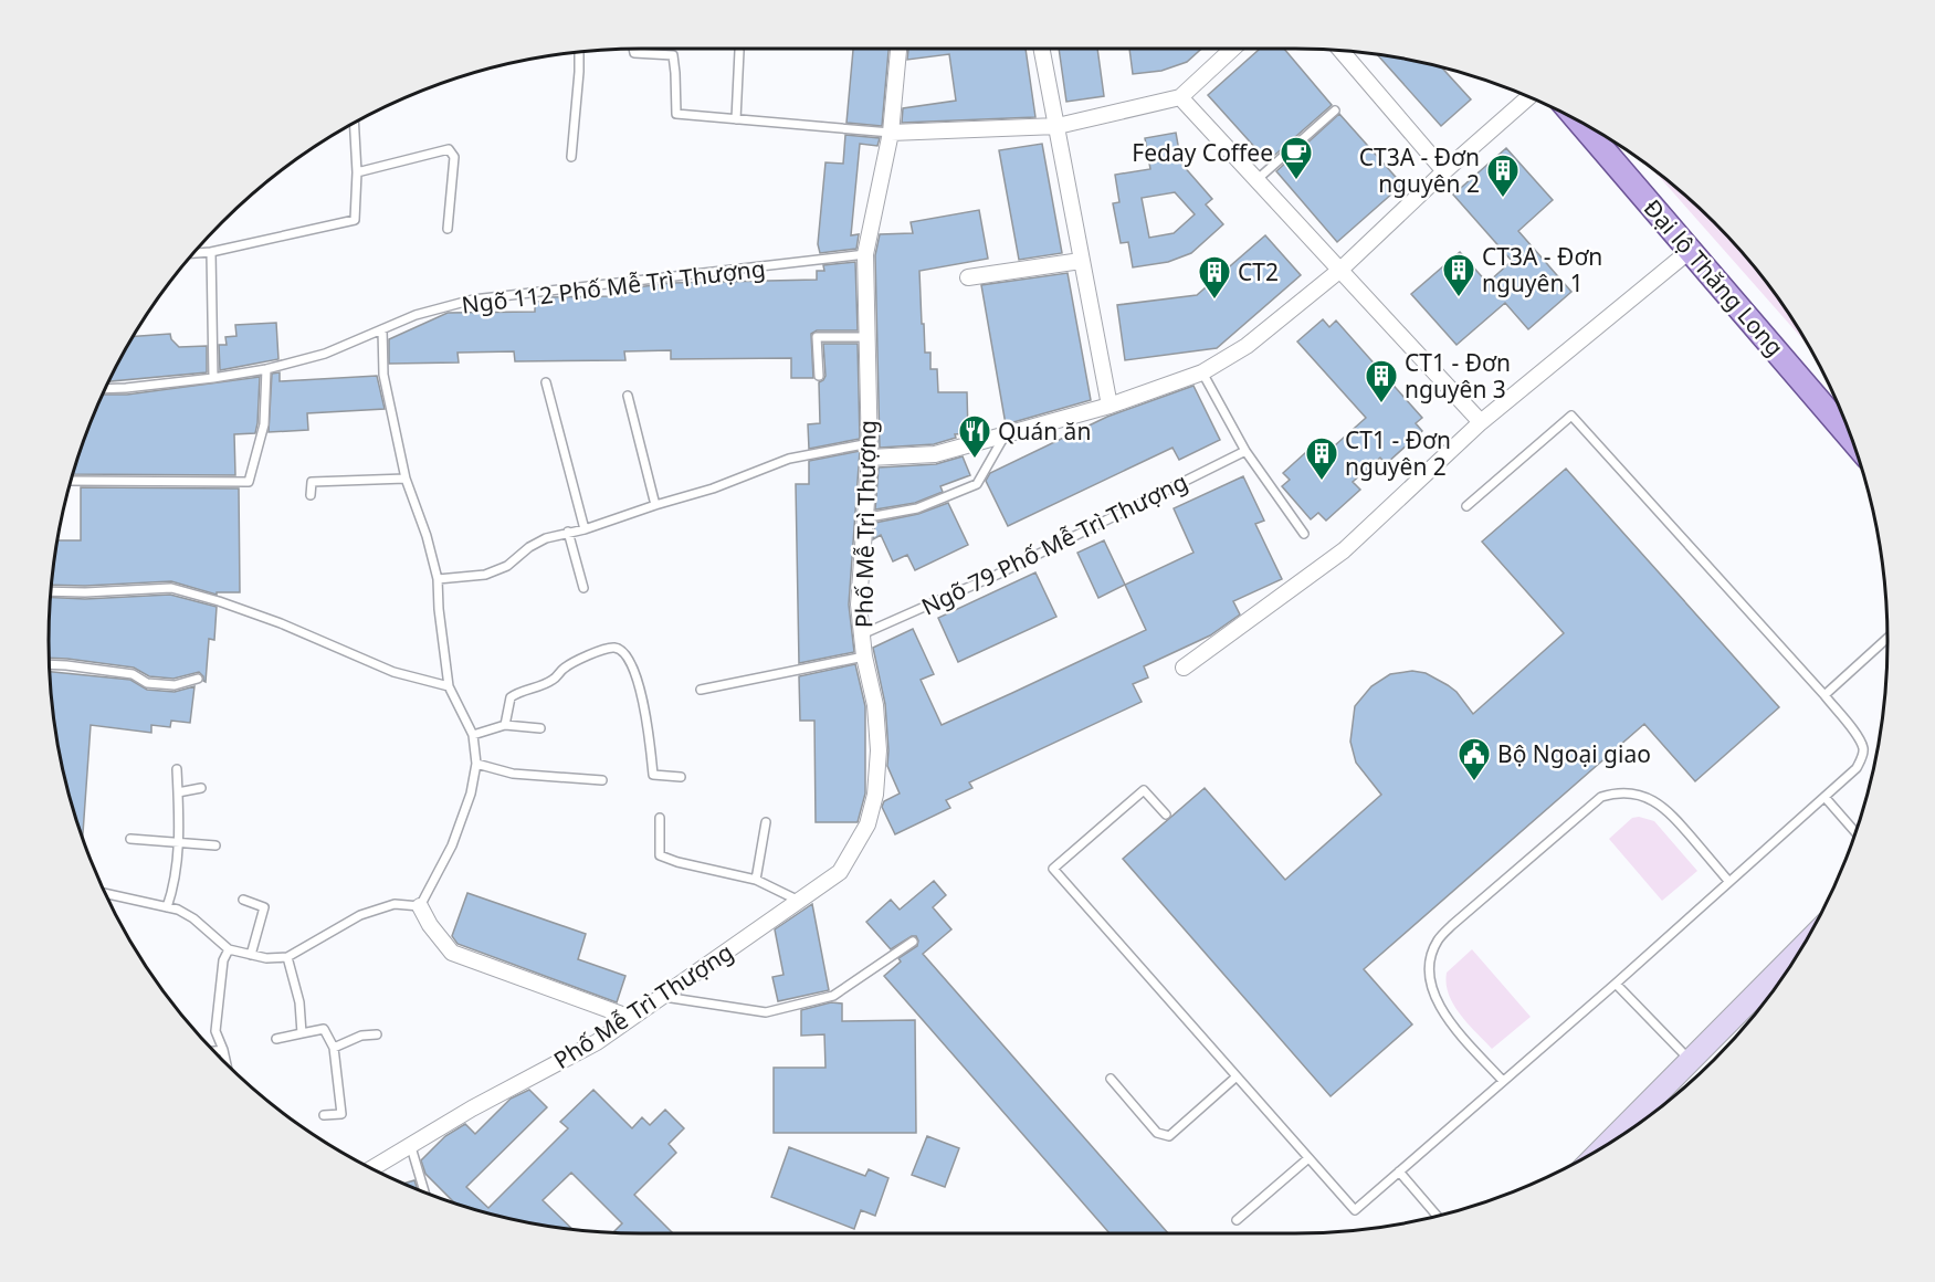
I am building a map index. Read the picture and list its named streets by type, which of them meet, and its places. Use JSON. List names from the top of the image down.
{
  "streets": {
    "main road": ["Đại lộ Thăng Long"],
    "street": ["Phố Mễ Trì Thượng"],
    "lane": ["Ngõ 112 Phố Mễ Trì Thượng", "Ngõ 79 Phố Mễ Trì Thượng"]
  },
  "crossings": [
    ["Ngõ 112 Phố Mễ Trì Thượng", "Phố Mễ Trì Thượng"],
    ["Phố Mễ Trì Thượng", "Ngõ 79 Phố Mễ Trì Thượng"]
  ],
  "places": {
    "cafe": ["Feday Coffee"],
    "building": [
      "CT3A - Đơn nguyên 2",
      "CT3A - Đơn nguyên 1",
      "CT2",
      "CT1 - Đơn nguyên 3",
      "CT1 - Đơn nguyên 2"
    ],
    "restaurant": ["Quán ăn"],
    "public building": ["Bộ Ngoại giao"]
  }
}
